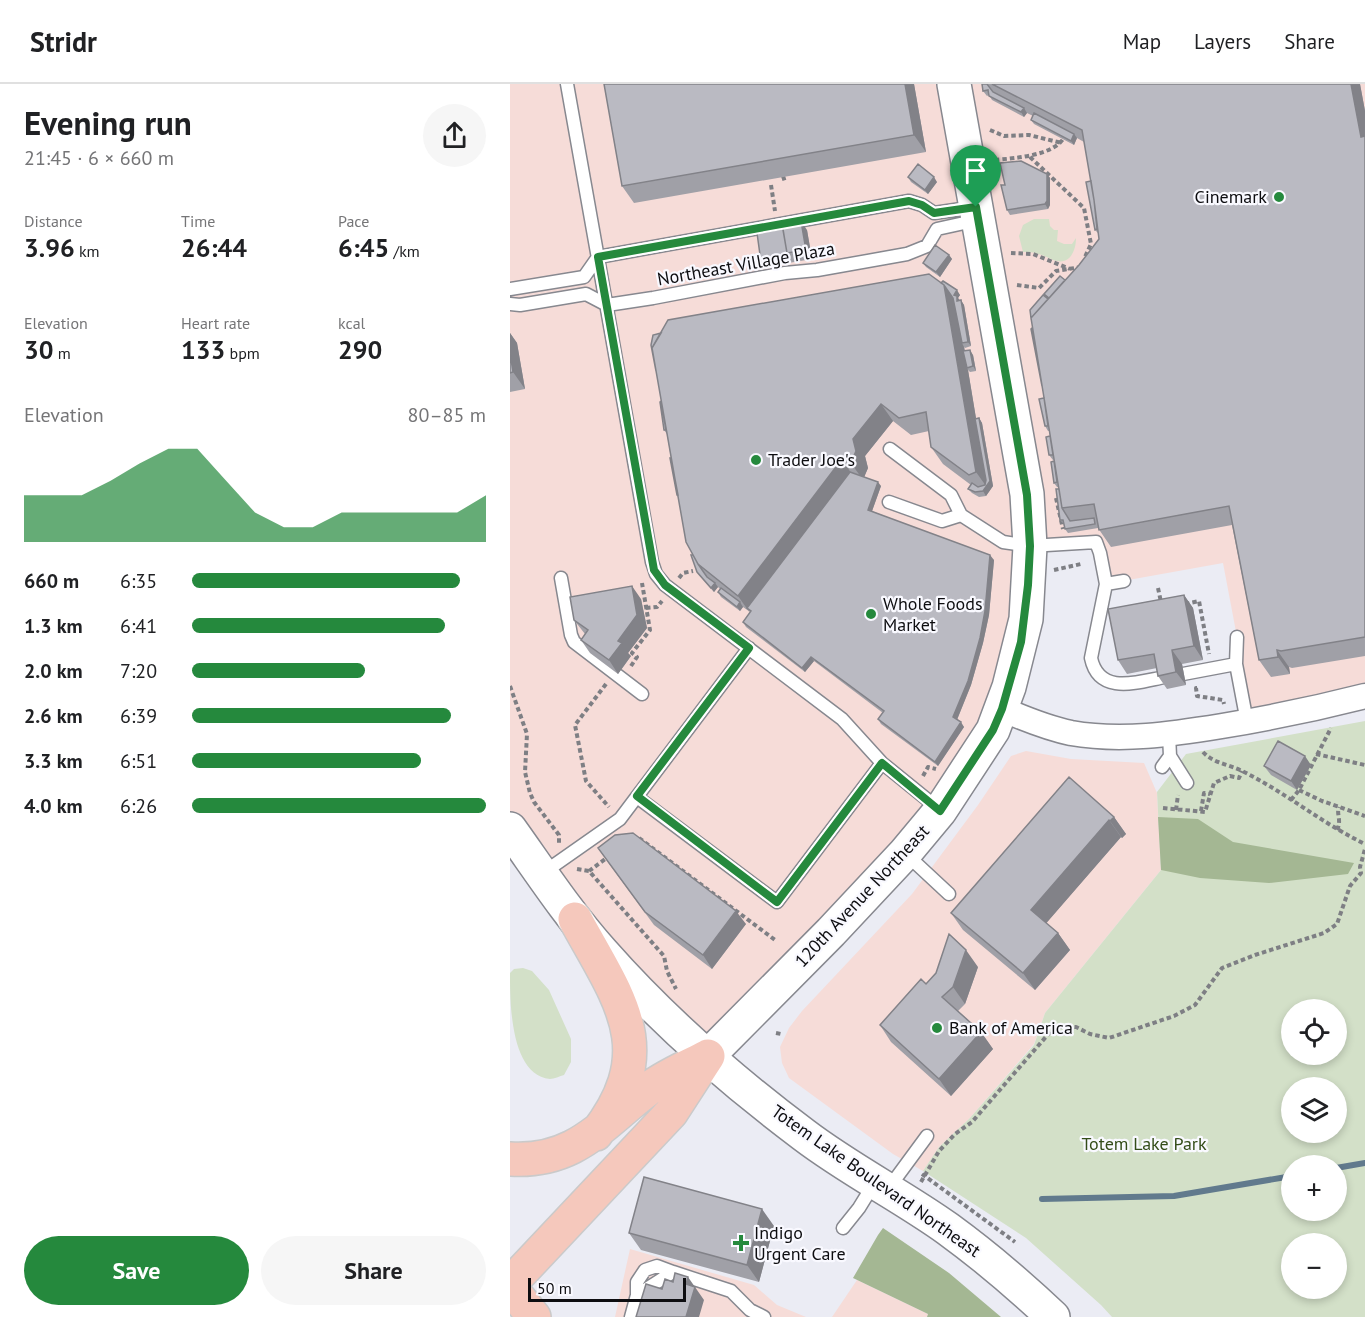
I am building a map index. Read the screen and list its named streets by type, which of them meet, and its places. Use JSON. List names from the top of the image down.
{
  "streets": {
    "street": ["120th Avenue Northeast", "Totem Lake Boulevard Northeast"],
    "lane": ["Northeast Village Plaza"]
  },
  "crossings": [
    ["Northeast Village Plaza", "120th Avenue Northeast"],
    ["120th Avenue Northeast", "Totem Lake Boulevard Northeast"]
  ],
  "parks": ["Totem Lake Park"],
  "places": {
    "other": [
      "Cinemark",
      "Trader Joe's",
      "Whole Foods Market",
      "Bank of America"
    ],
    "health": ["Indigo Urgent Care"]
  },
  "scale_bar": "50 m",
  "page": {
    "header": "Stridr",
    "nav": ["Map", "Layers", "Share"],
    "heading": ["Evening run", "21:45 · 6 × 660 m"],
    "stats": [
      ["Distance", "3.96 km"],
      ["Time", "26:44"],
      ["Pace", "6:45 /km"],
      ["Elevation", "30 m"],
      ["Heart rate", "133 bpm"],
      ["kcal", "290"]
    ],
    "chart": ["Elevation", "80–85 m"],
    "list": [
      {
        "name": "660 m",
        "note": "6:35"
      },
      {
        "name": "1.3 km",
        "note": "6:41"
      },
      {
        "name": "2.0 km",
        "note": "7:20"
      },
      {
        "name": "2.6 km",
        "note": "6:39"
      },
      {
        "name": "3.3 km",
        "note": "6:51"
      },
      {
        "name": "4.0 km",
        "note": "6:26"
      }
    ],
    "map_buttons": ["+", "−"],
    "buttons": ["Save", "Share"],
    "scale": "50 m"
  }
}
